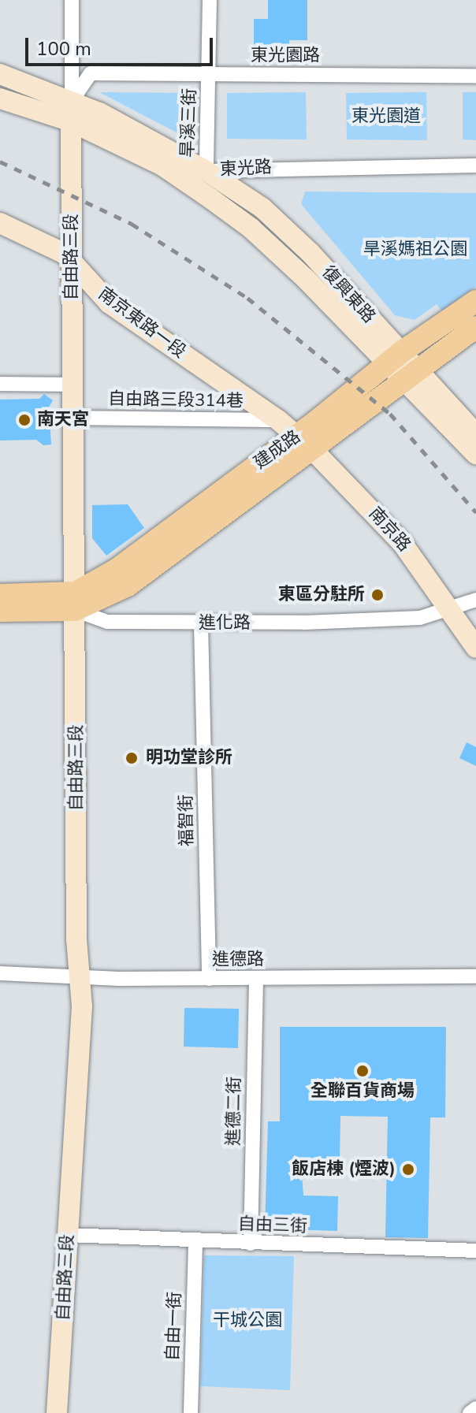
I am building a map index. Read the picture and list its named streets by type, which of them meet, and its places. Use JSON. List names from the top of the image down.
{
  "streets": {
    "main road": ["建成路", "進化路"],
    "street": [
      "東光園路",
      "旱溪三街",
      "東光路",
      "自由路三段",
      "復興東路",
      "南京東路一段",
      "自由路三段314巷",
      "南京路",
      "福智街",
      "進德路",
      "進德二街",
      "自由三街",
      "自由一街"
    ]
  },
  "crossings": [
    ["東光園路", "旱溪三街"],
    ["東光園路", "東光路"],
    ["東光園路", "自由路三段"],
    ["旱溪三街", "東光路"],
    ["旱溪三街", "復興東路"],
    ["東光路", "自由路三段"],
    ["東光路", "復興東路"],
    ["自由路三段", "南京東路一段"],
    ["自由路三段", "自由路三段314巷"],
    ["自由路三段", "建成路"],
    ["自由路三段", "進化路"],
    ["自由路三段", "進德路"],
    ["自由路三段", "自由三街"],
    ["復興東路", "建成路"],
    ["南京東路一段", "自由路三段314巷"],
    ["南京東路一段", "建成路"],
    ["南京東路一段", "南京路"],
    ["自由路三段314巷", "建成路"],
    ["自由路三段314巷", "南京路"],
    ["建成路", "南京路"],
    ["建成路", "進化路"],
    ["南京路", "進化路"],
    ["進化路", "福智街"],
    ["福智街", "進德路"],
    ["進德路", "進德二街"],
    ["進德二街", "自由三街"],
    ["自由三街", "自由一街"]
  ],
  "parks": ["東光園道", "旱溪媽祖公園", "干城公園"],
  "places": [
    "南天宮",
    "東區分駐所",
    "明功堂診所",
    "全聯百貨商場",
    "飯店棟 (煙波)"
  ],
  "scale_bar": "100 m"
}
